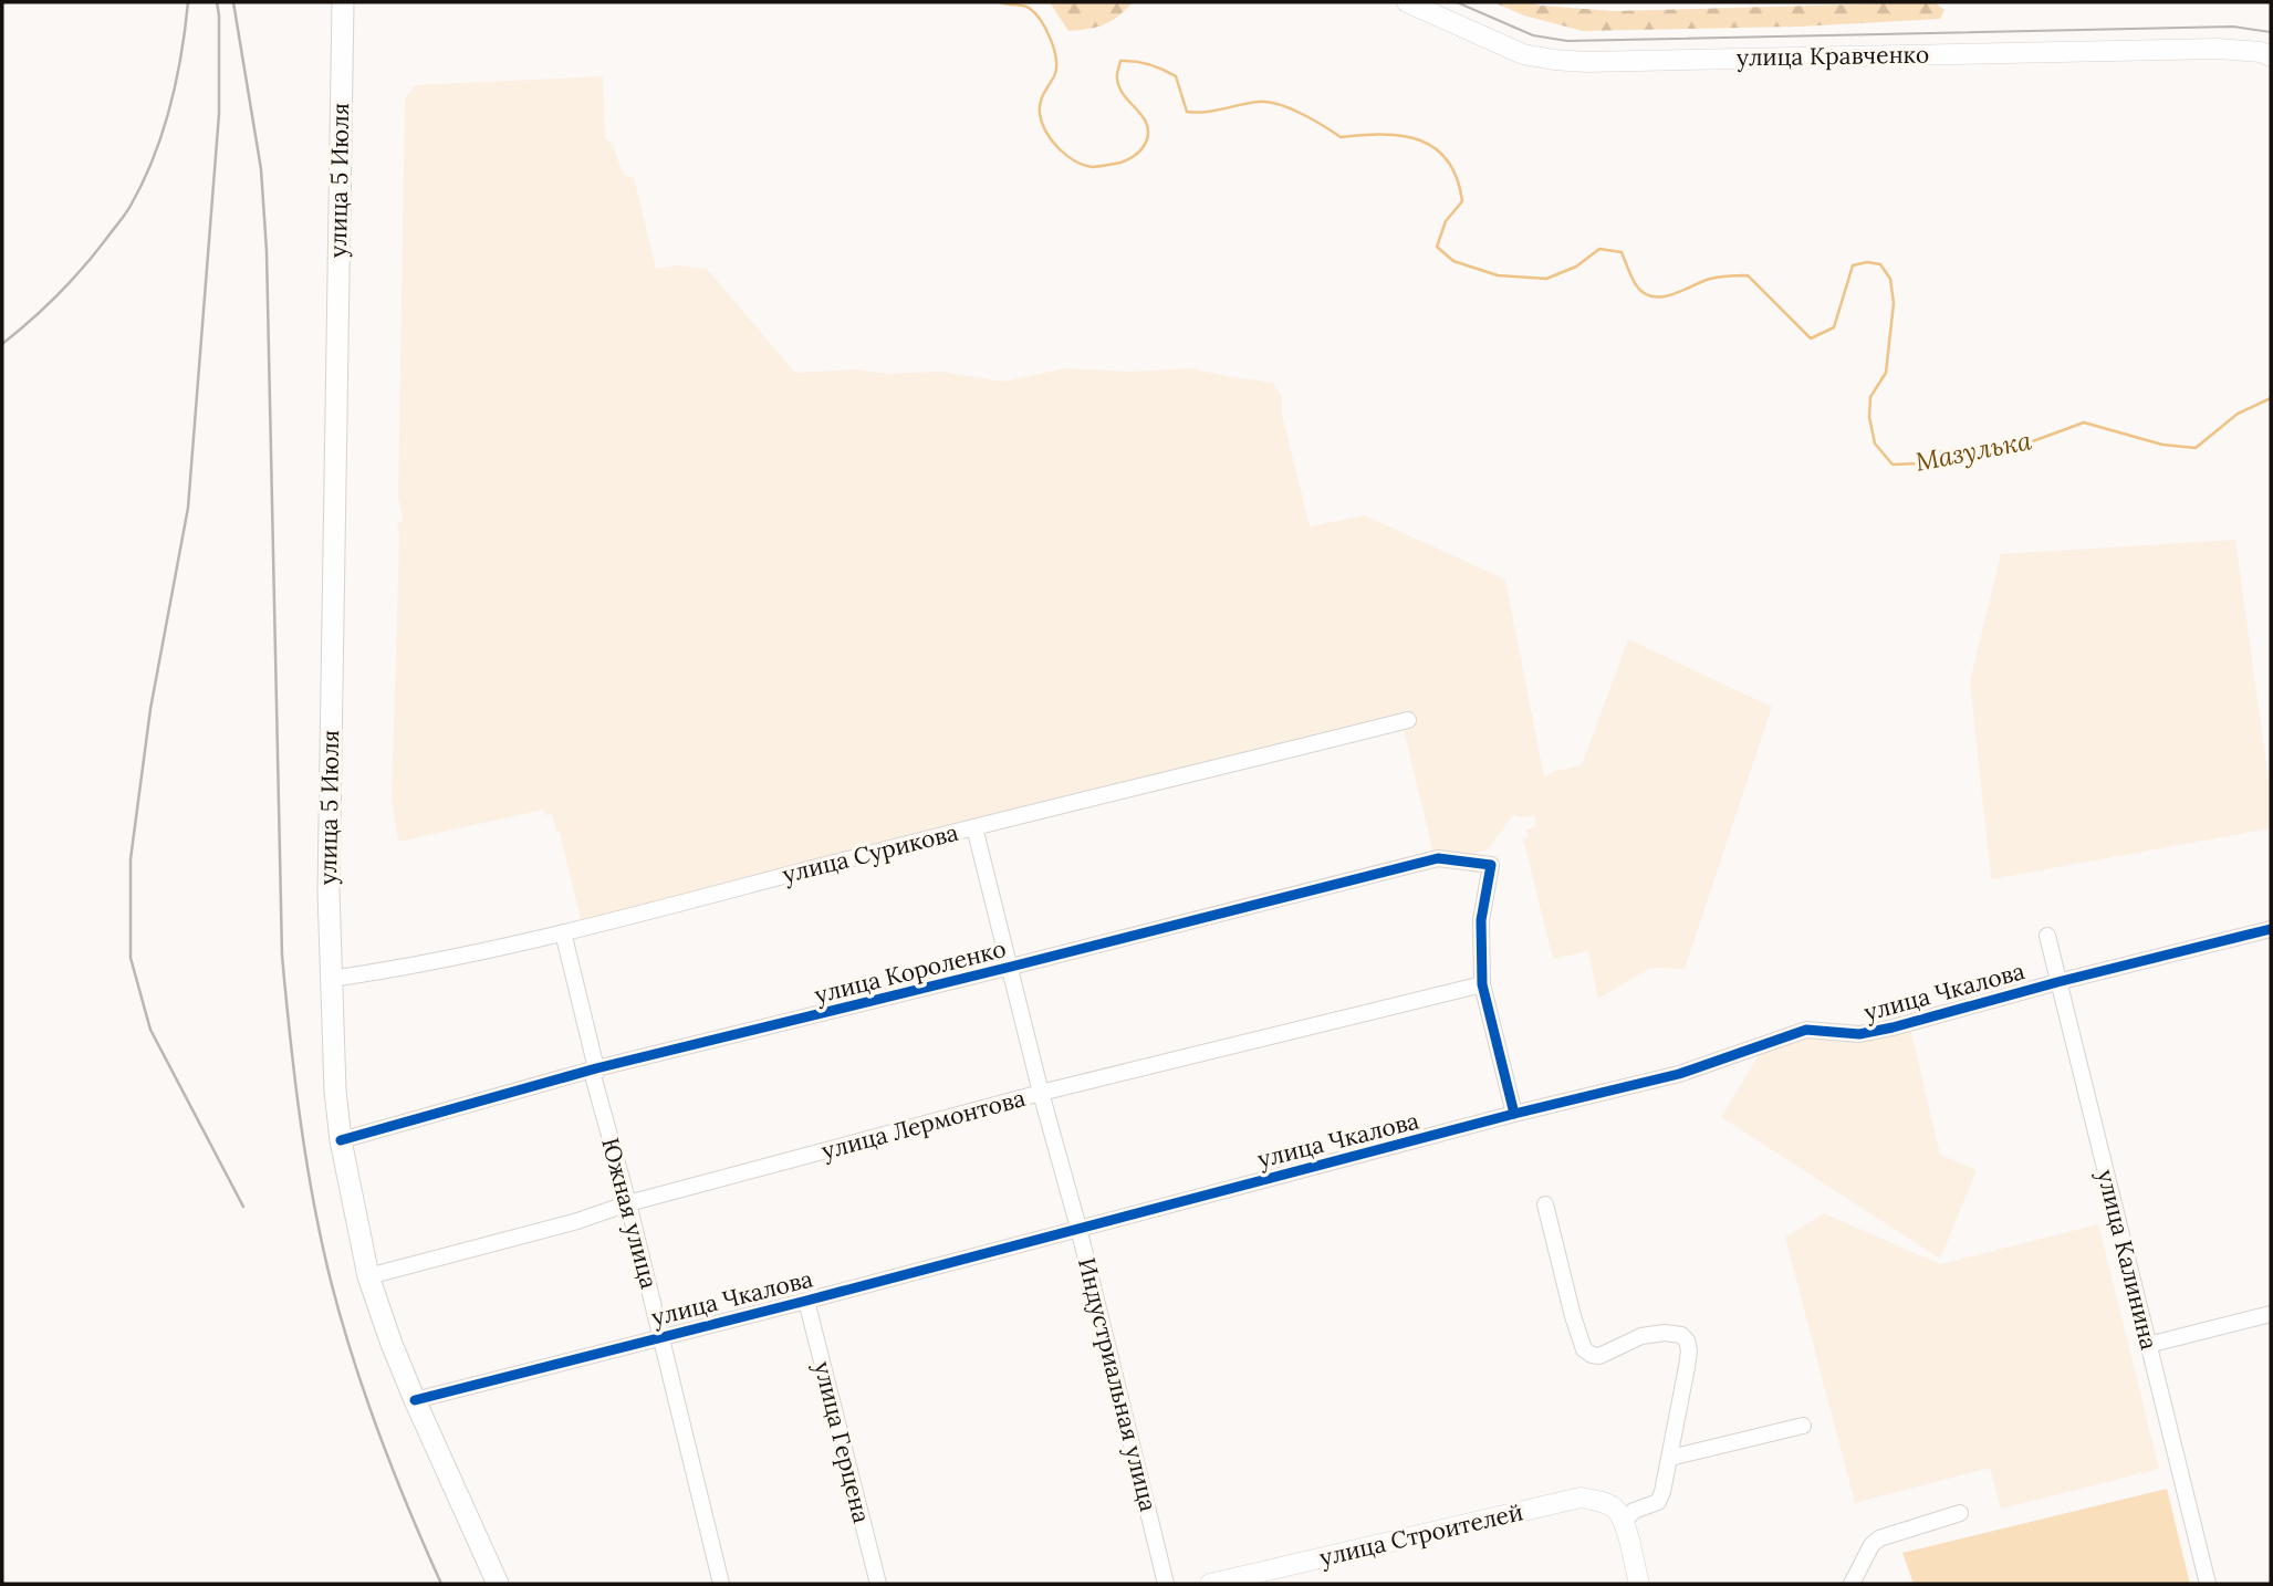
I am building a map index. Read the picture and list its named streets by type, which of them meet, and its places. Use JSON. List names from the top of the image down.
{
  "streets": {
    "highway": ["улица 5 Июля"],
    "main road": ["улица Кравченко", "улица Строителей"],
    "street": [
      "улица Сурикова",
      "улица Короленко",
      "улица Чкалова",
      "улица Лермонтова",
      "Южная улица",
      "улица Калинина",
      "Индустриальная улица",
      "улица Герцена"
    ]
  },
  "crossings": [
    ["улица 5 Июля", "улица Сурикова"],
    ["улица 5 Июля", "улица Короленко"],
    ["улица 5 Июля", "улица Чкалова"],
    ["улица 5 Июля", "улица Лермонтова"],
    ["улица Сурикова", "Южная улица"],
    ["улица Сурикова", "Индустриальная улица"],
    ["улица Короленко", "улица Лермонтова"],
    ["улица Короленко", "Южная улица"],
    ["улица Короленко", "Индустриальная улица"],
    ["улица Чкалова", "Южная улица"],
    ["улица Чкалова", "улица Калинина"],
    ["улица Чкалова", "Индустриальная улица"],
    ["улица Чкалова", "улица Герцена"],
    ["улица Лермонтова", "Южная улица"],
    ["улица Лермонтова", "Индустриальная улица"]
  ],
  "water": ["Мазулька"]
}
